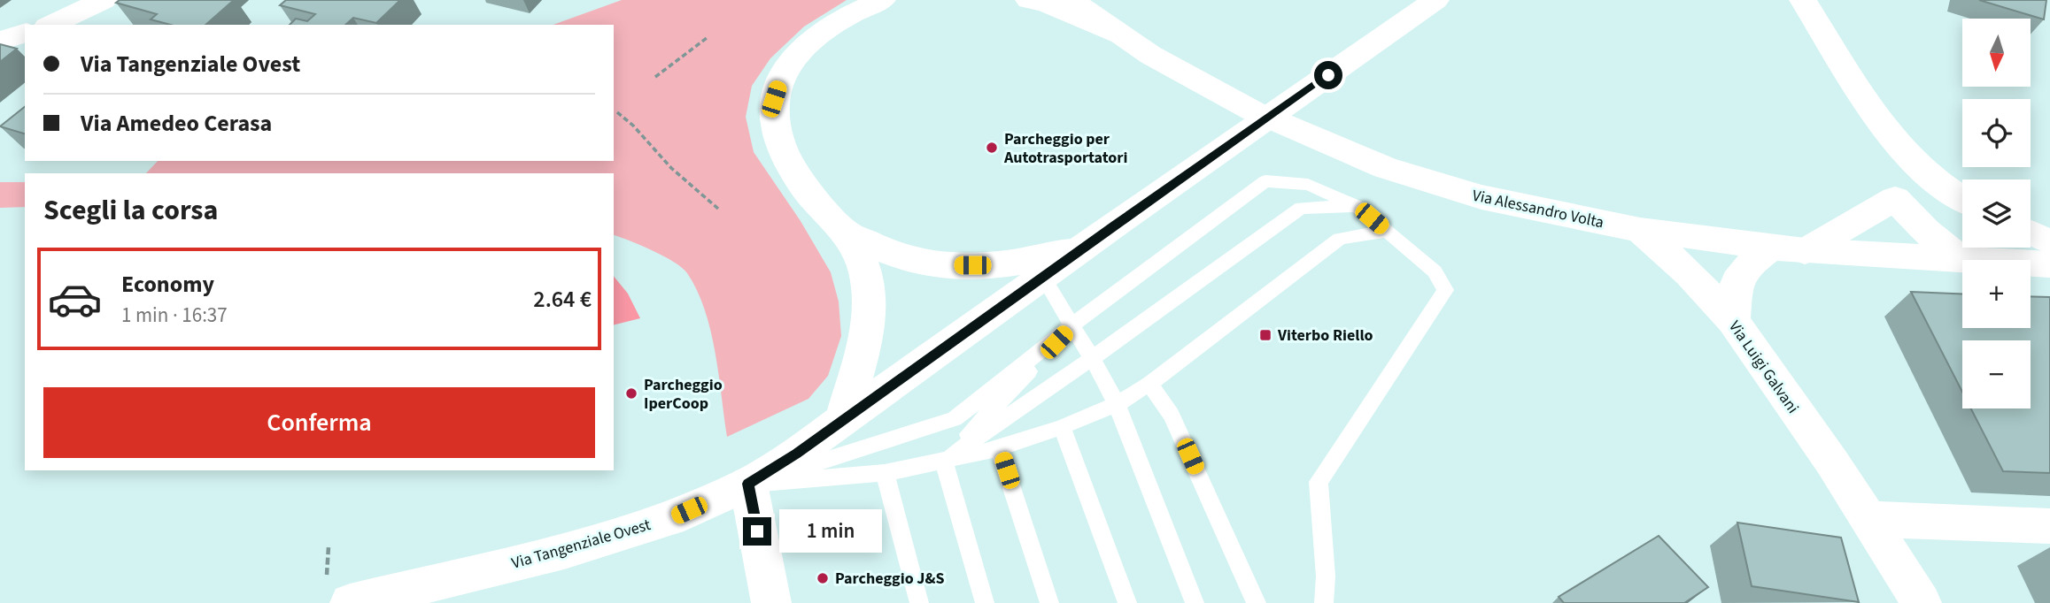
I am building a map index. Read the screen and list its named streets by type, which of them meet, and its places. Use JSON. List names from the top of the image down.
{
  "streets": {
    "main road": ["Via Alessandro Volta", "Via Luigi Galvani", "Via Tangenziale Ovest"]
  },
  "crossings": [
    ["Via Alessandro Volta", "Via Luigi Galvani"]
  ],
  "places": {
    "other": ["Parcheggio per Autotrasportatori", "Parcheggio IperCoop", "Parcheggio J&S"],
    "transit": ["Viterbo Riello"]
  },
  "north": "bottom",
  "page": {
    "map_buttons": ["+", "−"],
    "banner": ["Via Tangenziale Ovest", "Via Amedeo Cerasa"],
    "heading": "Scegli la corsa",
    "list": [
      {
        "name": "Economy",
        "note": "1 min · 16:37",
        "value": "2.64 €"
      }
    ],
    "buttons": "Conferma",
    "bubble": "1 min"
  }
}
